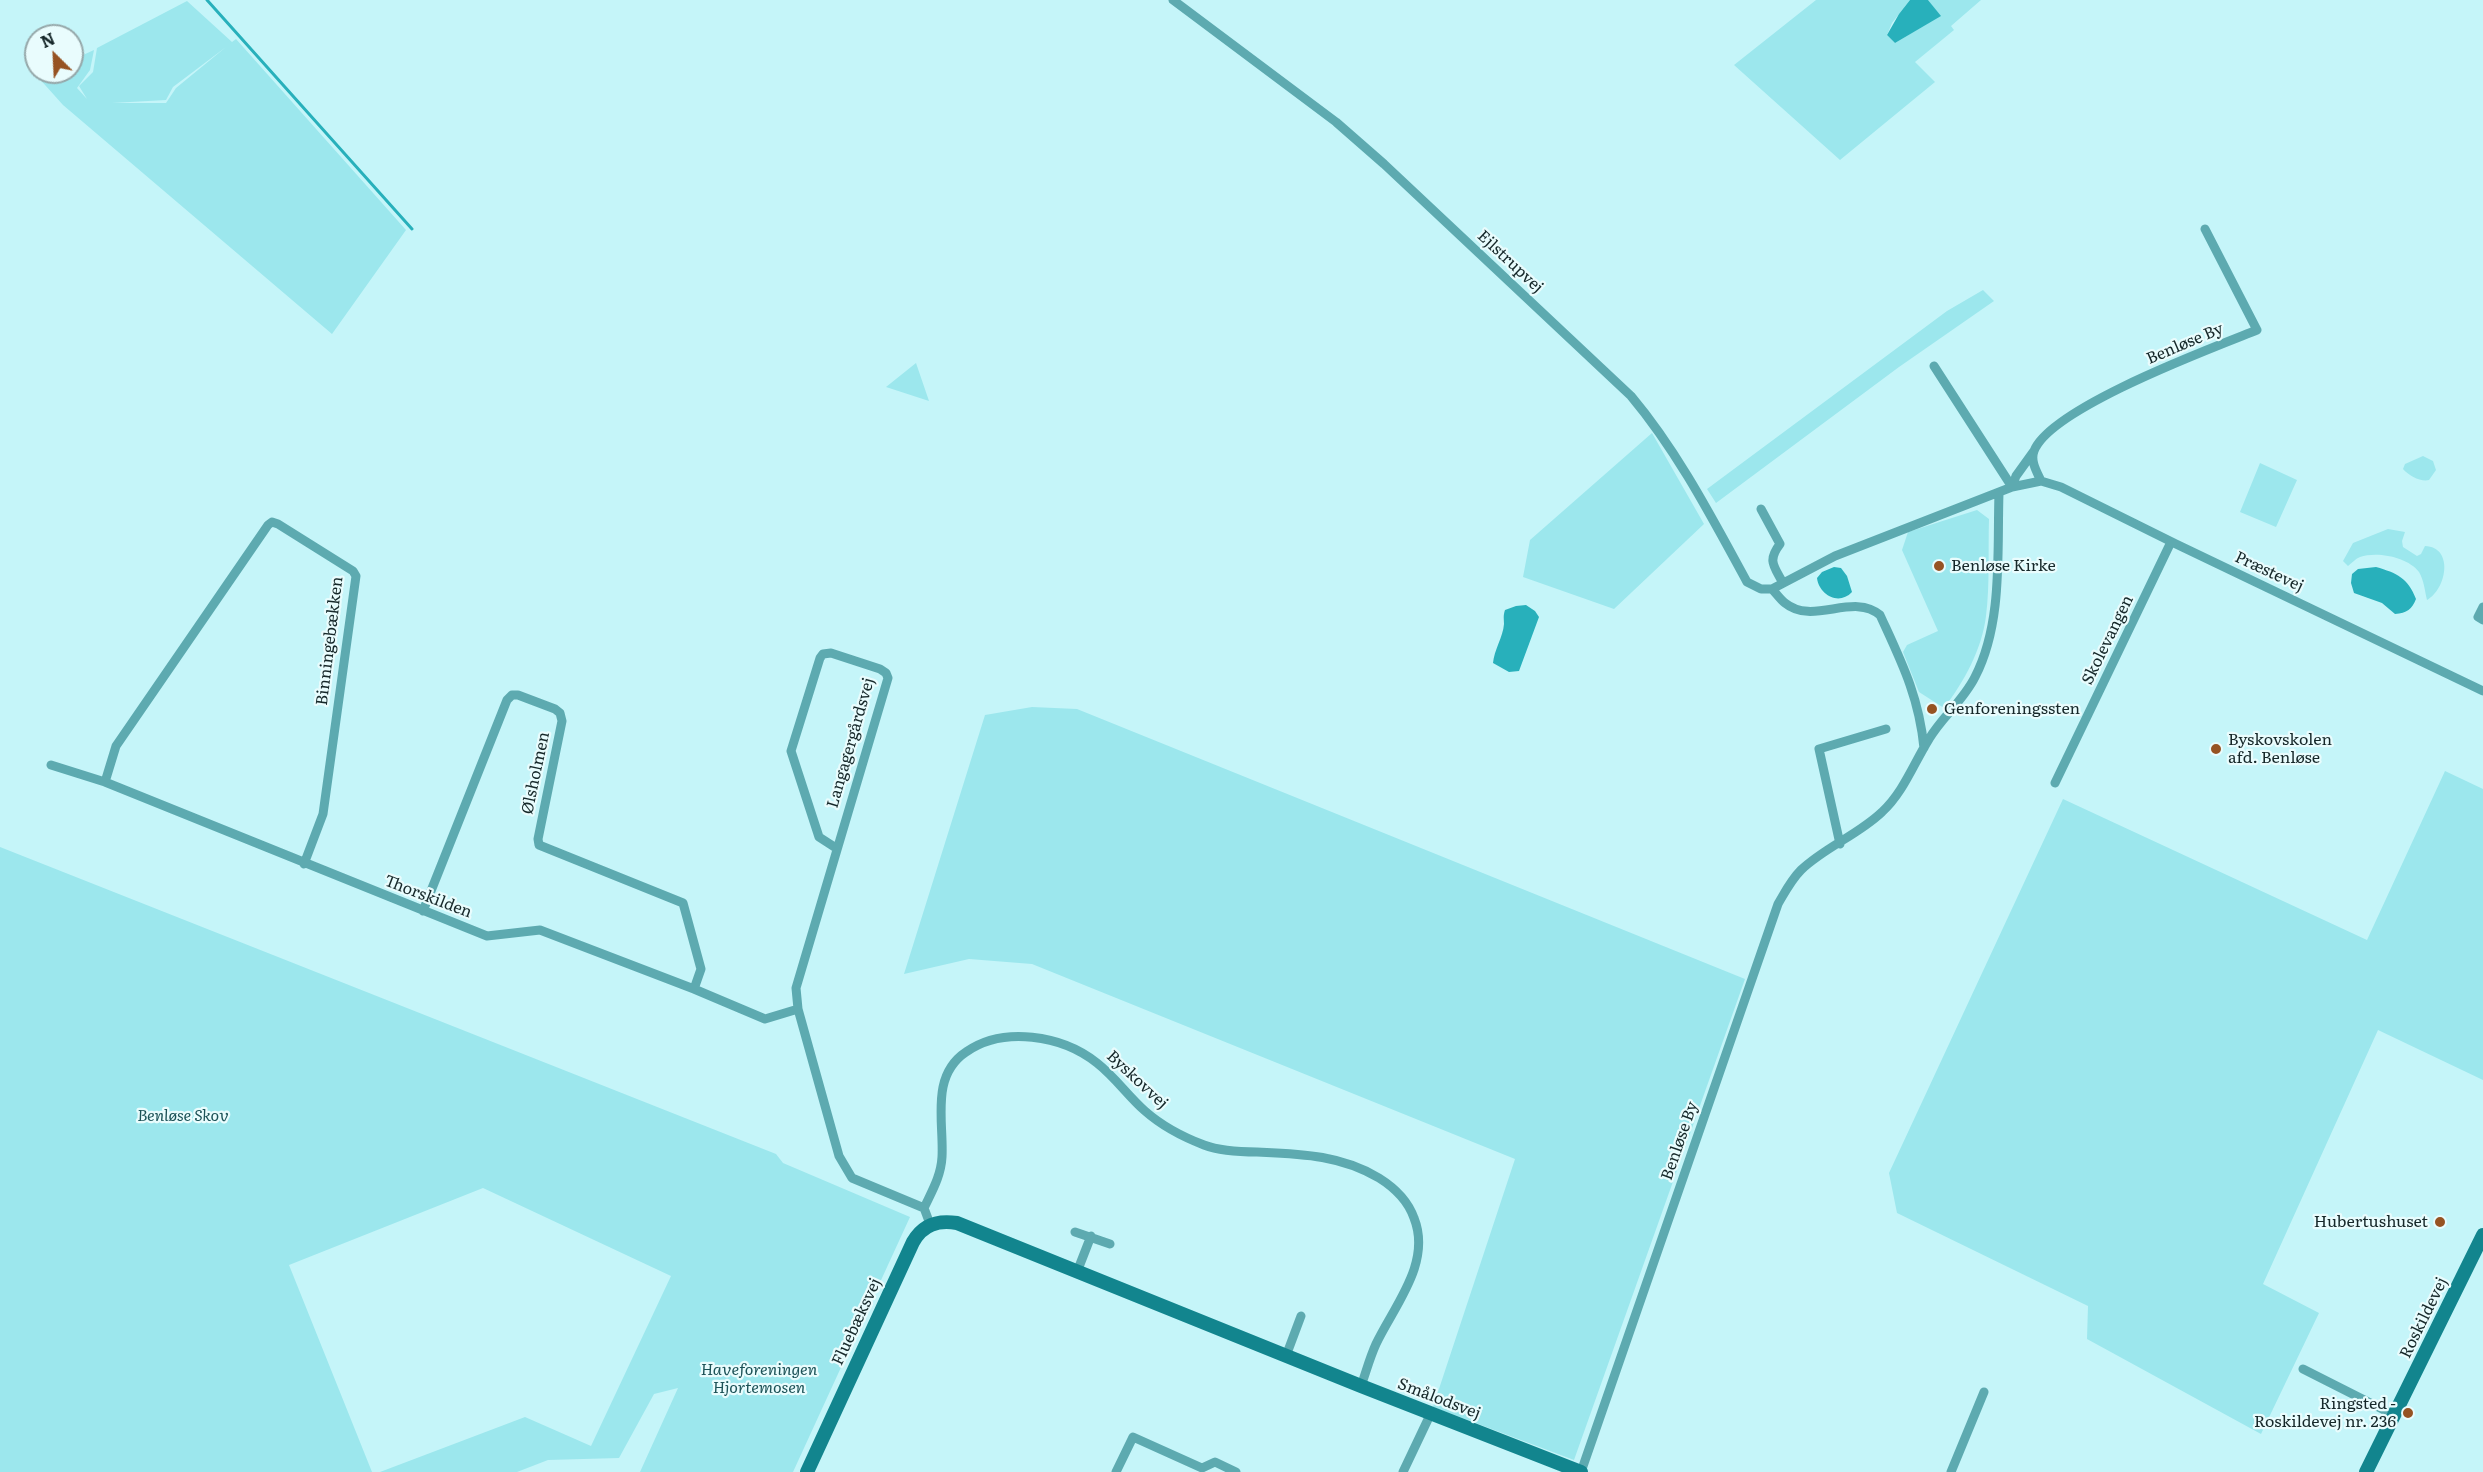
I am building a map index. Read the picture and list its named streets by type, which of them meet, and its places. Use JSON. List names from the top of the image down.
{
  "streets": {
    "street": [
      "Ejlstrupvej",
      "Benløse By",
      "Præstevej",
      "Skolevangen",
      "Binningebækken",
      "Langagergårdsvej",
      "Ølsholmen",
      "Thorskilden",
      "Byskovvej",
      "Roskildevej",
      "Fluebæksvej",
      "Smålodsvej"
    ]
  },
  "crossings": [
    ["Benløse By", "Smålodsvej"],
    ["Præstevej", "Skolevangen"],
    ["Binningebækken", "Thorskilden"],
    ["Langagergårdsvej", "Thorskilden"],
    ["Langagergårdsvej", "Byskovvej"],
    ["Ølsholmen", "Thorskilden"],
    ["Byskovvej", "Smålodsvej"],
    ["Fluebæksvej", "Smålodsvej"]
  ],
  "parks": ["Benløse Skov", "Haveforeningen Hjortemosen"],
  "places": [
    "Benløse Kirke",
    "Genforeningssten",
    "Byskovskolen afd. Benløse",
    "Hubertushuset",
    "Ringsted - Roskildevej nr. 236"
  ],
  "north": "top left"
}
